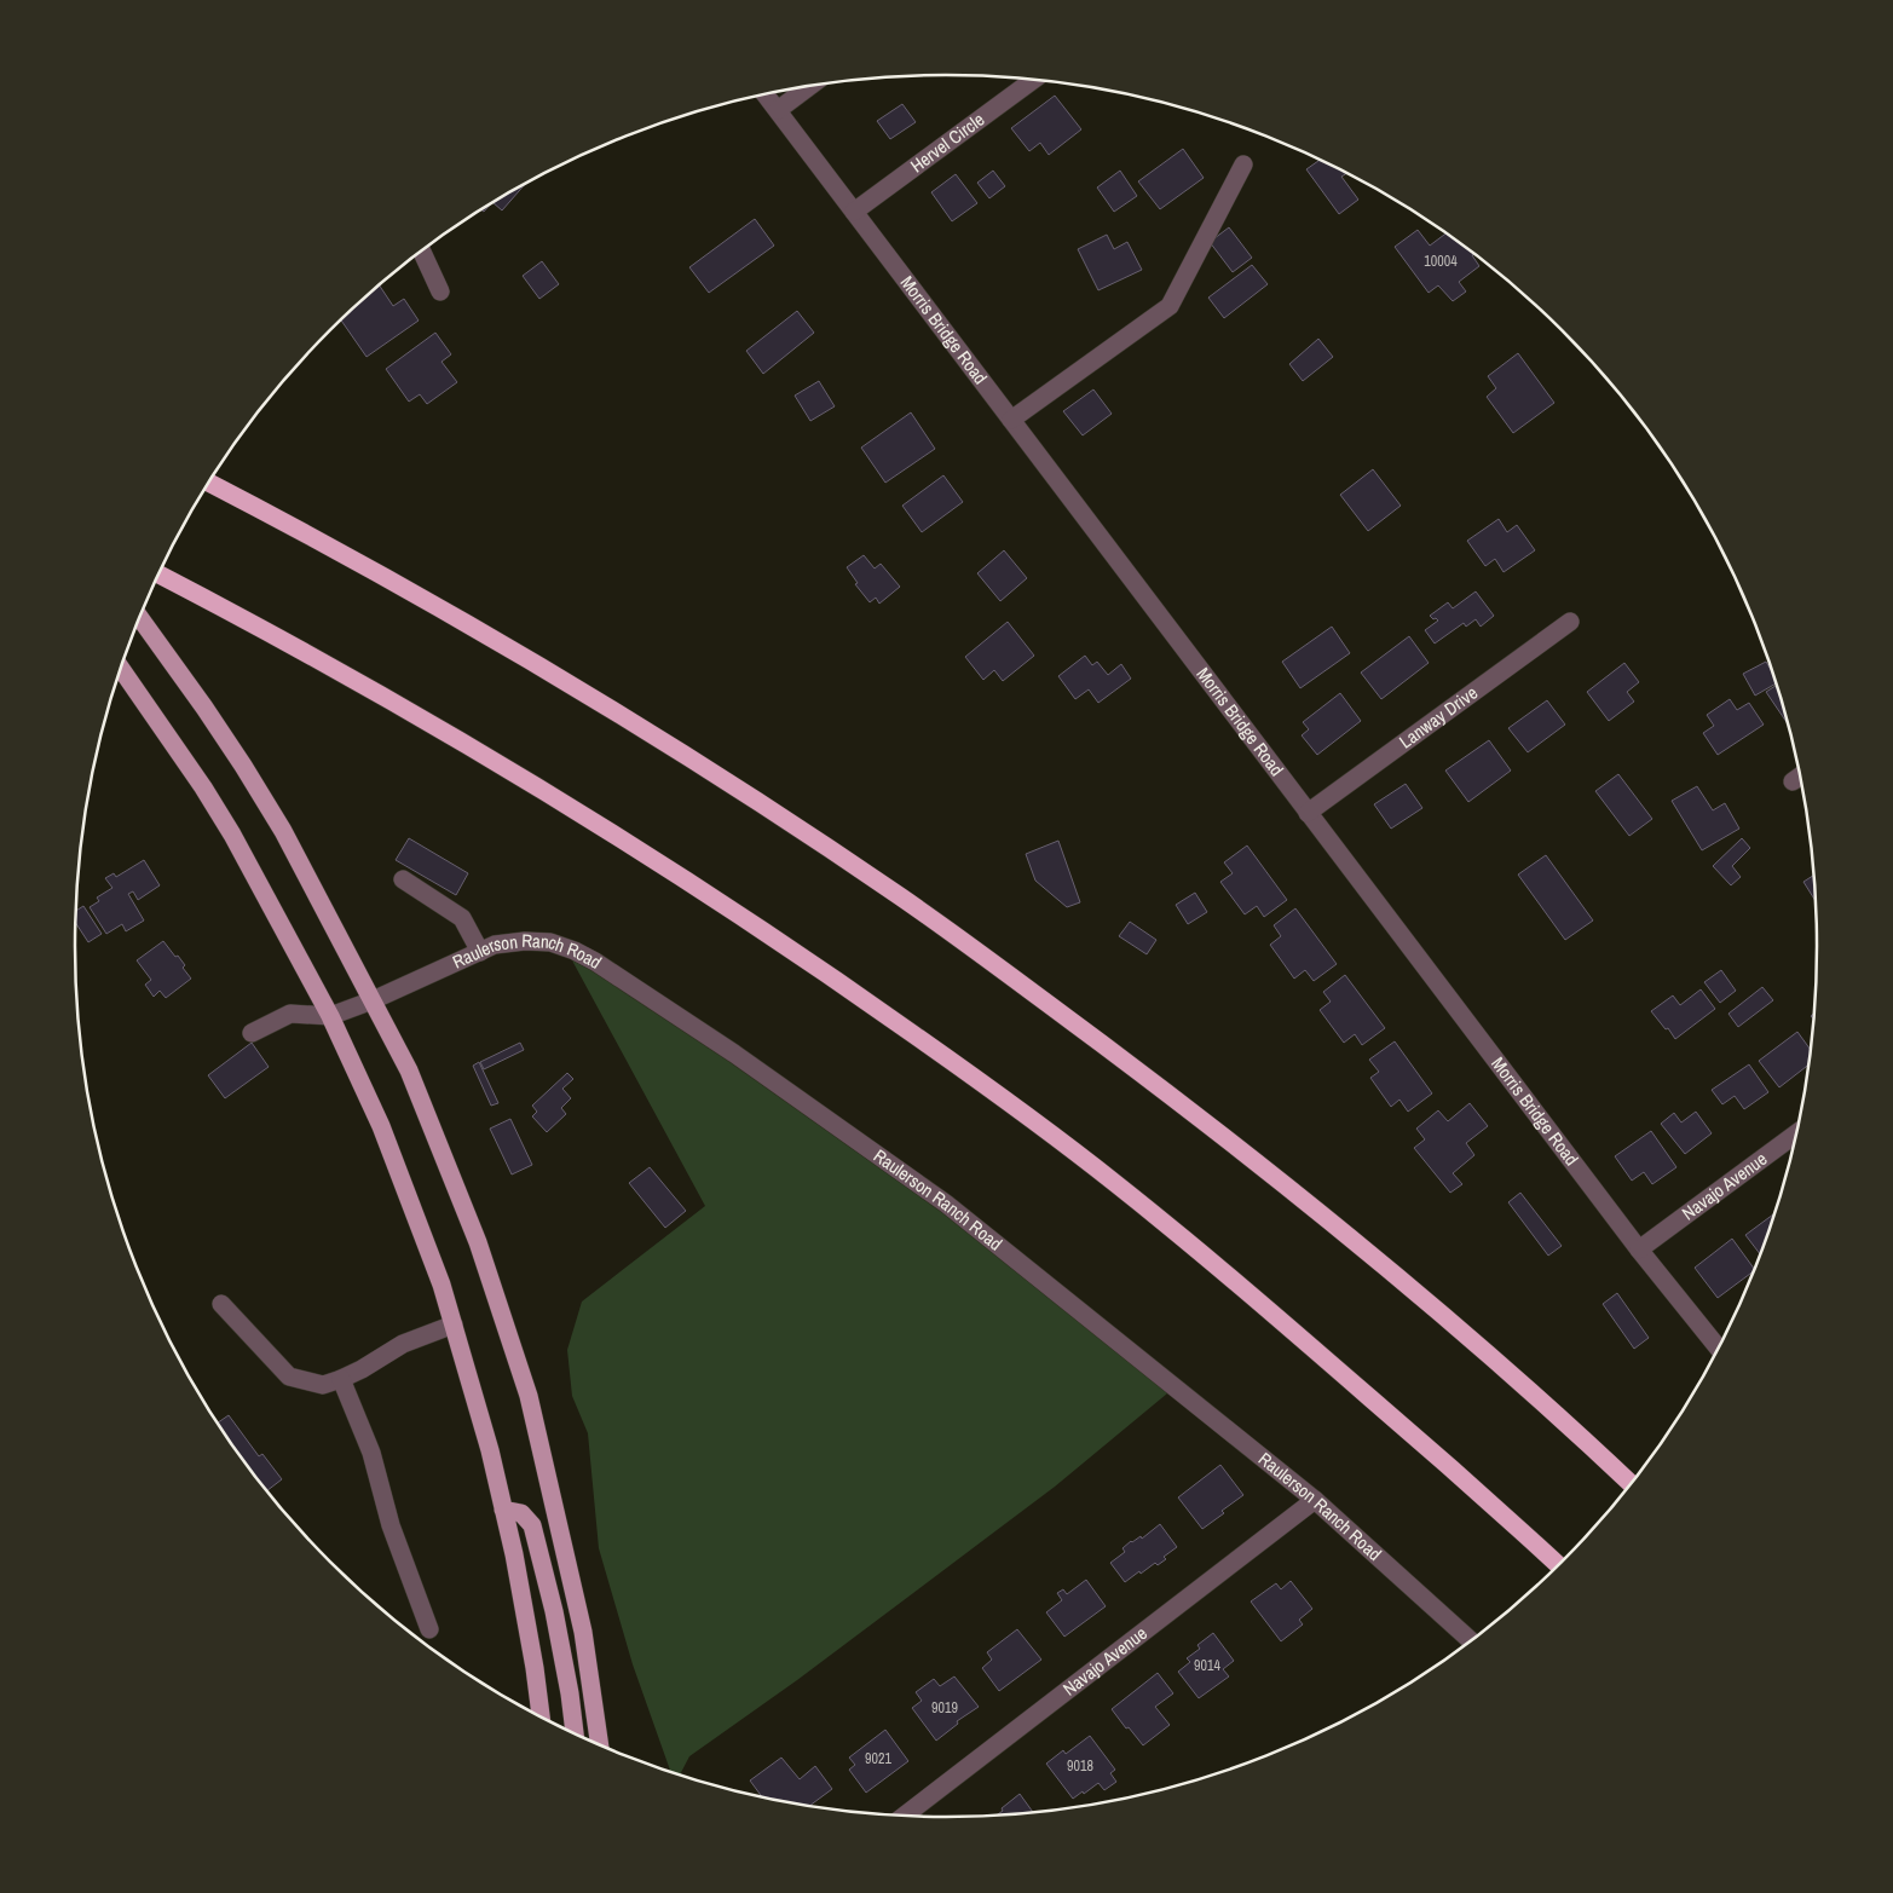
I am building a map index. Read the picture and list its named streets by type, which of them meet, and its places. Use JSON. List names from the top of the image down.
{
  "streets": {
    "street": [
      "Hervel Circle",
      "Morris Bridge Road",
      "Lanway Drive",
      "Raulerson Ranch Road",
      "Navajo Avenue"
    ]
  },
  "crossings": [
    ["Hervel Circle", "Morris Bridge Road"],
    ["Morris Bridge Road", "Lanway Drive"],
    ["Morris Bridge Road", "Navajo Avenue"],
    ["Raulerson Ranch Road", "Navajo Avenue"]
  ],
  "house_numbers": [
    "10004",
    "9014",
    "9019",
    "9021",
    "9018"
  ]
}
